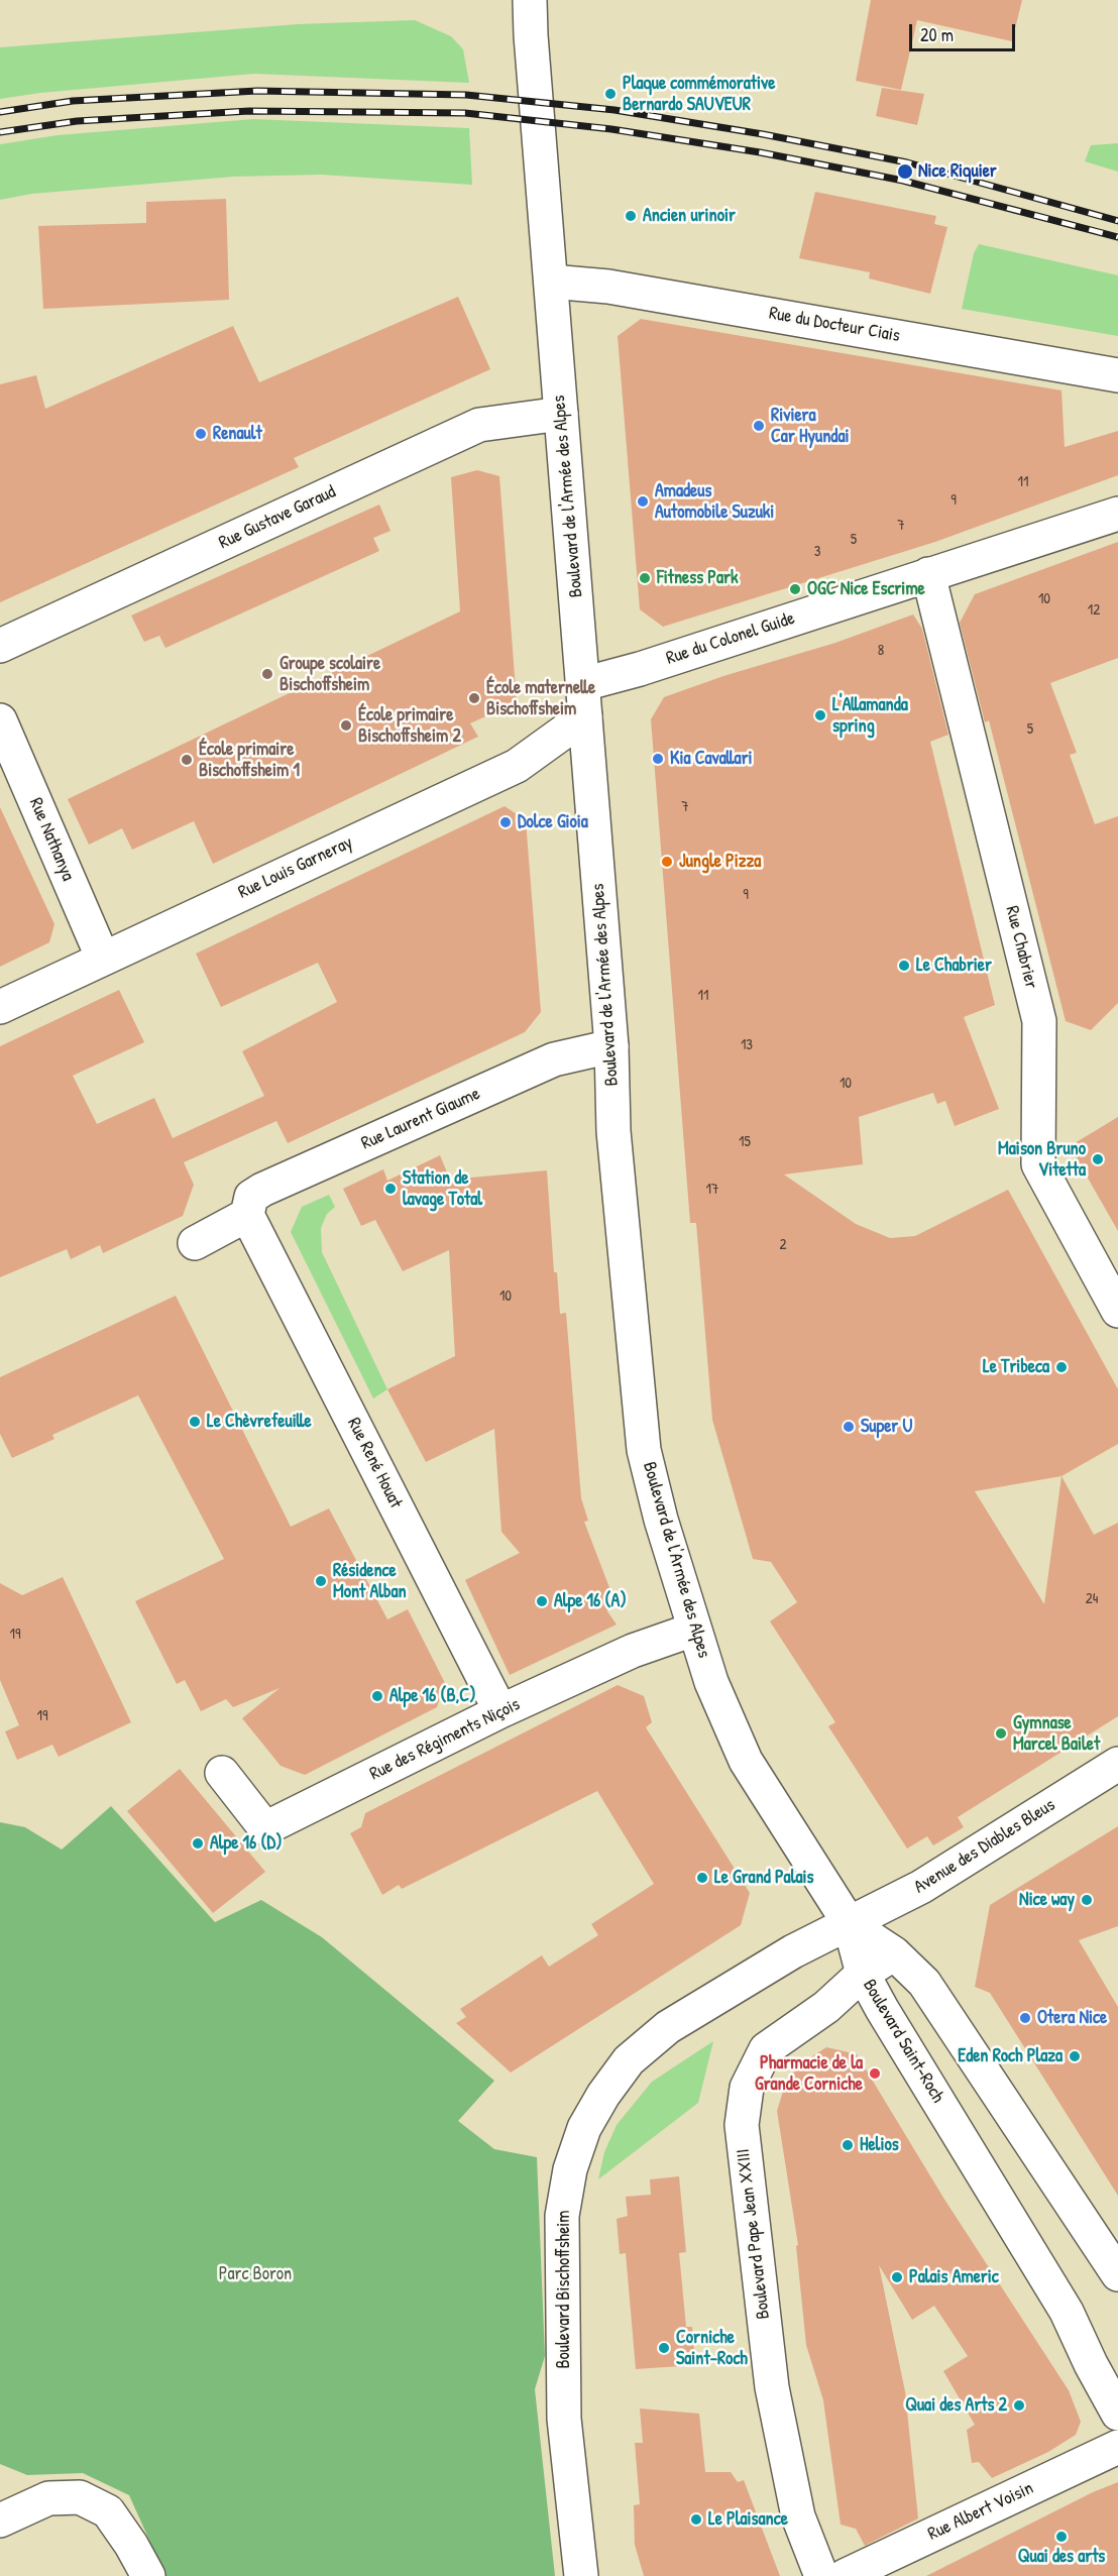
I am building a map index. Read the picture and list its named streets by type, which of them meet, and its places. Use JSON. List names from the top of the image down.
{
  "streets": {
    "street": [
      "Rue du Docteur Ciais",
      "Boulevard de l'Armée des Alpes",
      "Rue Gustave Garaud",
      "Rue du Colonel Guide",
      "Rue Nathanya",
      "Rue Louis Garneray",
      "Rue Chabrier",
      "Rue Laurent Giaume",
      "Rue René Houat",
      "Rue des Régiments Niçois",
      "Avenue des Diables Bleus",
      "Boulevard Saint-Roch",
      "Boulevard Pape Jean XXIII",
      "Boulevard Bischoffsheim",
      "Rue Albert Voisin"
    ]
  },
  "crossings": [
    ["Rue du Docteur Ciais", "Boulevard de l'Armée des Alpes"],
    ["Boulevard de l'Armée des Alpes", "Rue Gustave Garaud"],
    ["Boulevard de l'Armée des Alpes", "Rue du Colonel Guide"],
    ["Boulevard de l'Armée des Alpes", "Rue Louis Garneray"],
    ["Boulevard de l'Armée des Alpes", "Rue Laurent Giaume"],
    ["Boulevard de l'Armée des Alpes", "Rue des Régiments Niçois"],
    ["Boulevard de l'Armée des Alpes", "Avenue des Diables Bleus"],
    ["Boulevard de l'Armée des Alpes", "Boulevard Saint-Roch"],
    ["Boulevard de l'Armée des Alpes", "Boulevard Bischoffsheim"],
    ["Rue du Colonel Guide", "Rue Chabrier"],
    ["Rue Nathanya", "Rue Louis Garneray"],
    ["Rue Laurent Giaume", "Rue René Houat"],
    ["Rue René Houat", "Rue des Régiments Niçois"],
    ["Avenue des Diables Bleus", "Boulevard Saint-Roch"],
    ["Avenue des Diables Bleus", "Boulevard Bischoffsheim"],
    ["Boulevard Saint-Roch", "Boulevard Pape Jean XXIII"],
    ["Boulevard Saint-Roch", "Boulevard Bischoffsheim"]
  ],
  "parks": ["Parc Boron"],
  "places": [
    "Plaque commémorative Bernardo SAUVEUR",
    "Nice Riquier",
    "Ancien urinoir",
    "Riviera Car Hyundai",
    "Renault",
    "Amadeus Automobile Suzuki",
    "Fitness Park",
    "OGC Nice Escrime",
    "Groupe scolaire Bischoffsheim",
    "École maternelle Bischoffsheim",
    "L'Allamanda spring",
    "École primaire Bischoffsheim 2",
    "Kia Cavallari",
    "École primaire Bischoffsheim 1",
    "Dolce Gioia",
    "Jungle Pizza",
    "Le Chabrier",
    "Maison Bruno Vitetta",
    "Station de lavage Total",
    "Le Tribeca",
    "Le Chèvrefeuille",
    "Super U",
    "Résidence Mont Alban",
    "Alpe 16 (A)",
    "Alpe 16 (B,C)",
    "Gymnase Marcel Bailet",
    "Alpe 16 (D)",
    "Le Grand Palais",
    "Nice way",
    "Otera Nice",
    "Eden Roch Plaza",
    "Pharmacie de la Grande Corniche",
    "Helios",
    "Palais Americ",
    "Corniche Saint-Roch",
    "Quai des Arts 2",
    "Le Plaisance",
    "Quai des arts"
  ],
  "house_numbers": [
    "11",
    "9",
    "7",
    "5",
    "3",
    "10",
    "12",
    "8",
    "5",
    "7",
    "9",
    "11",
    "13",
    "10",
    "15",
    "17",
    "2",
    "10",
    "24",
    "19",
    "19"
  ],
  "scale_bar": "20 m"
}
